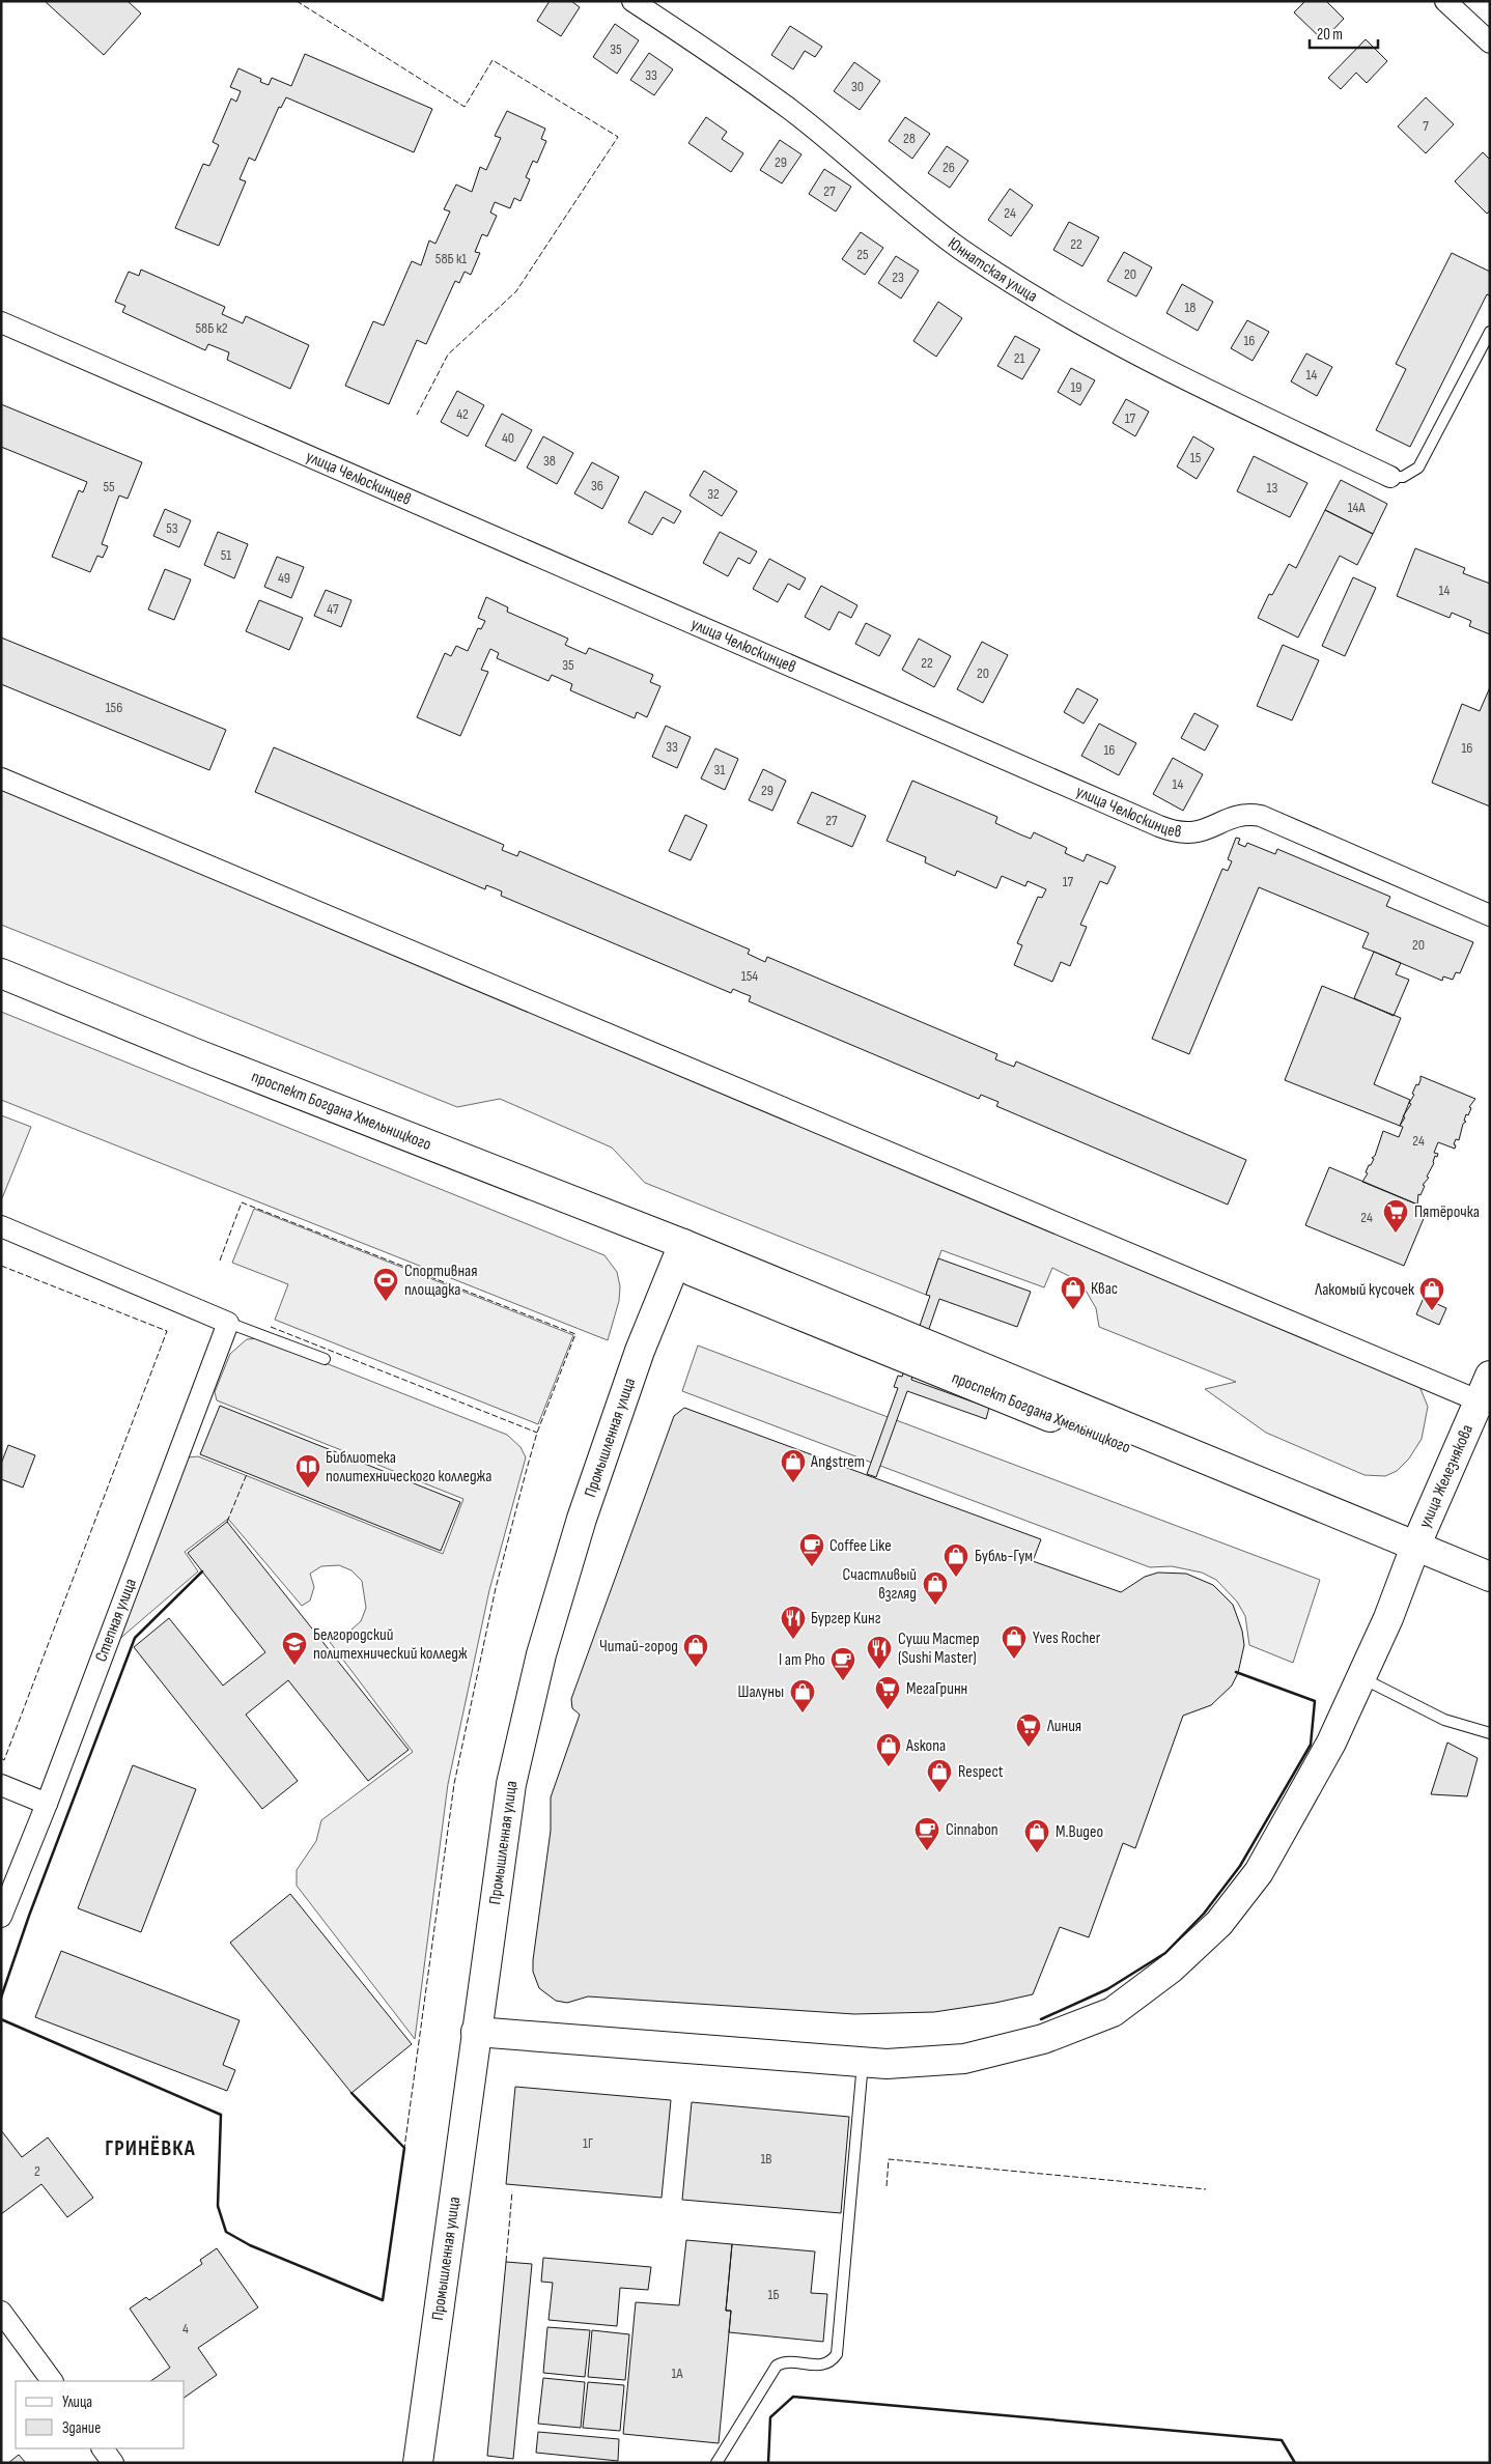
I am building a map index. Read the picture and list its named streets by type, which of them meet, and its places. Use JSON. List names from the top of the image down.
{
  "streets": {
    "street": [
      "Юннатская улица",
      "улица Челюскинцев",
      "проспект Богдана Хмельницкого",
      "Промышленная улица",
      "улица Железнякова",
      "Степная улица"
    ]
  },
  "crossings": [
    ["проспект Богдана Хмельницкого", "Промышленная улица"],
    ["проспект Богдана Хмельницкого", "улица Железнякова"],
    ["Промышленная улица", "улица Железнякова"]
  ],
  "districts": ["ГРИНЁВКА"],
  "places": {
    "supermarket": ["Пятёрочка", "МегаГринн", "Линия"],
    "sports": ["Спортивная площадка"],
    "shop": [
      "Квас",
      "Лакомый кусочек",
      "Angstrem",
      "Бубль-Гум",
      "Счастливый взгляд",
      "Yves Rocher",
      "Читай-город",
      "Шалуны",
      "Askona",
      "Respect",
      "М.Видео"
    ],
    "library": ["Библиотека политехнического колледжа"],
    "cafe": ["Coffee Like", "I am Pho", "Cinnabon"],
    "restaurant": ["Бургер Кинг", "Суши Мастер (Sushi Master)"],
    "school or university": ["Белгородский политехнический колледж"]
  },
  "house_numbers": [
    "35",
    "33",
    "30",
    "7",
    "28",
    "29",
    "26",
    "27",
    "24",
    "22",
    "25",
    "58Б к1",
    "20",
    "23",
    "18",
    "58Б к2",
    "16",
    "21",
    "14",
    "19",
    "42",
    "17",
    "40",
    "15",
    "38",
    "36",
    "55",
    "13",
    "32",
    "14А",
    "53",
    "51",
    "49",
    "14",
    "47",
    "22",
    "35",
    "20",
    "156",
    "33",
    "16",
    "16",
    "31",
    "14",
    "29",
    "27",
    "17",
    "20",
    "154",
    "24",
    "24",
    "1Г",
    "1В",
    "2",
    "1Б",
    "4",
    "1А"
  ],
  "legend": ["Улица", "Здание"],
  "scale_bar": "20 m"
}
